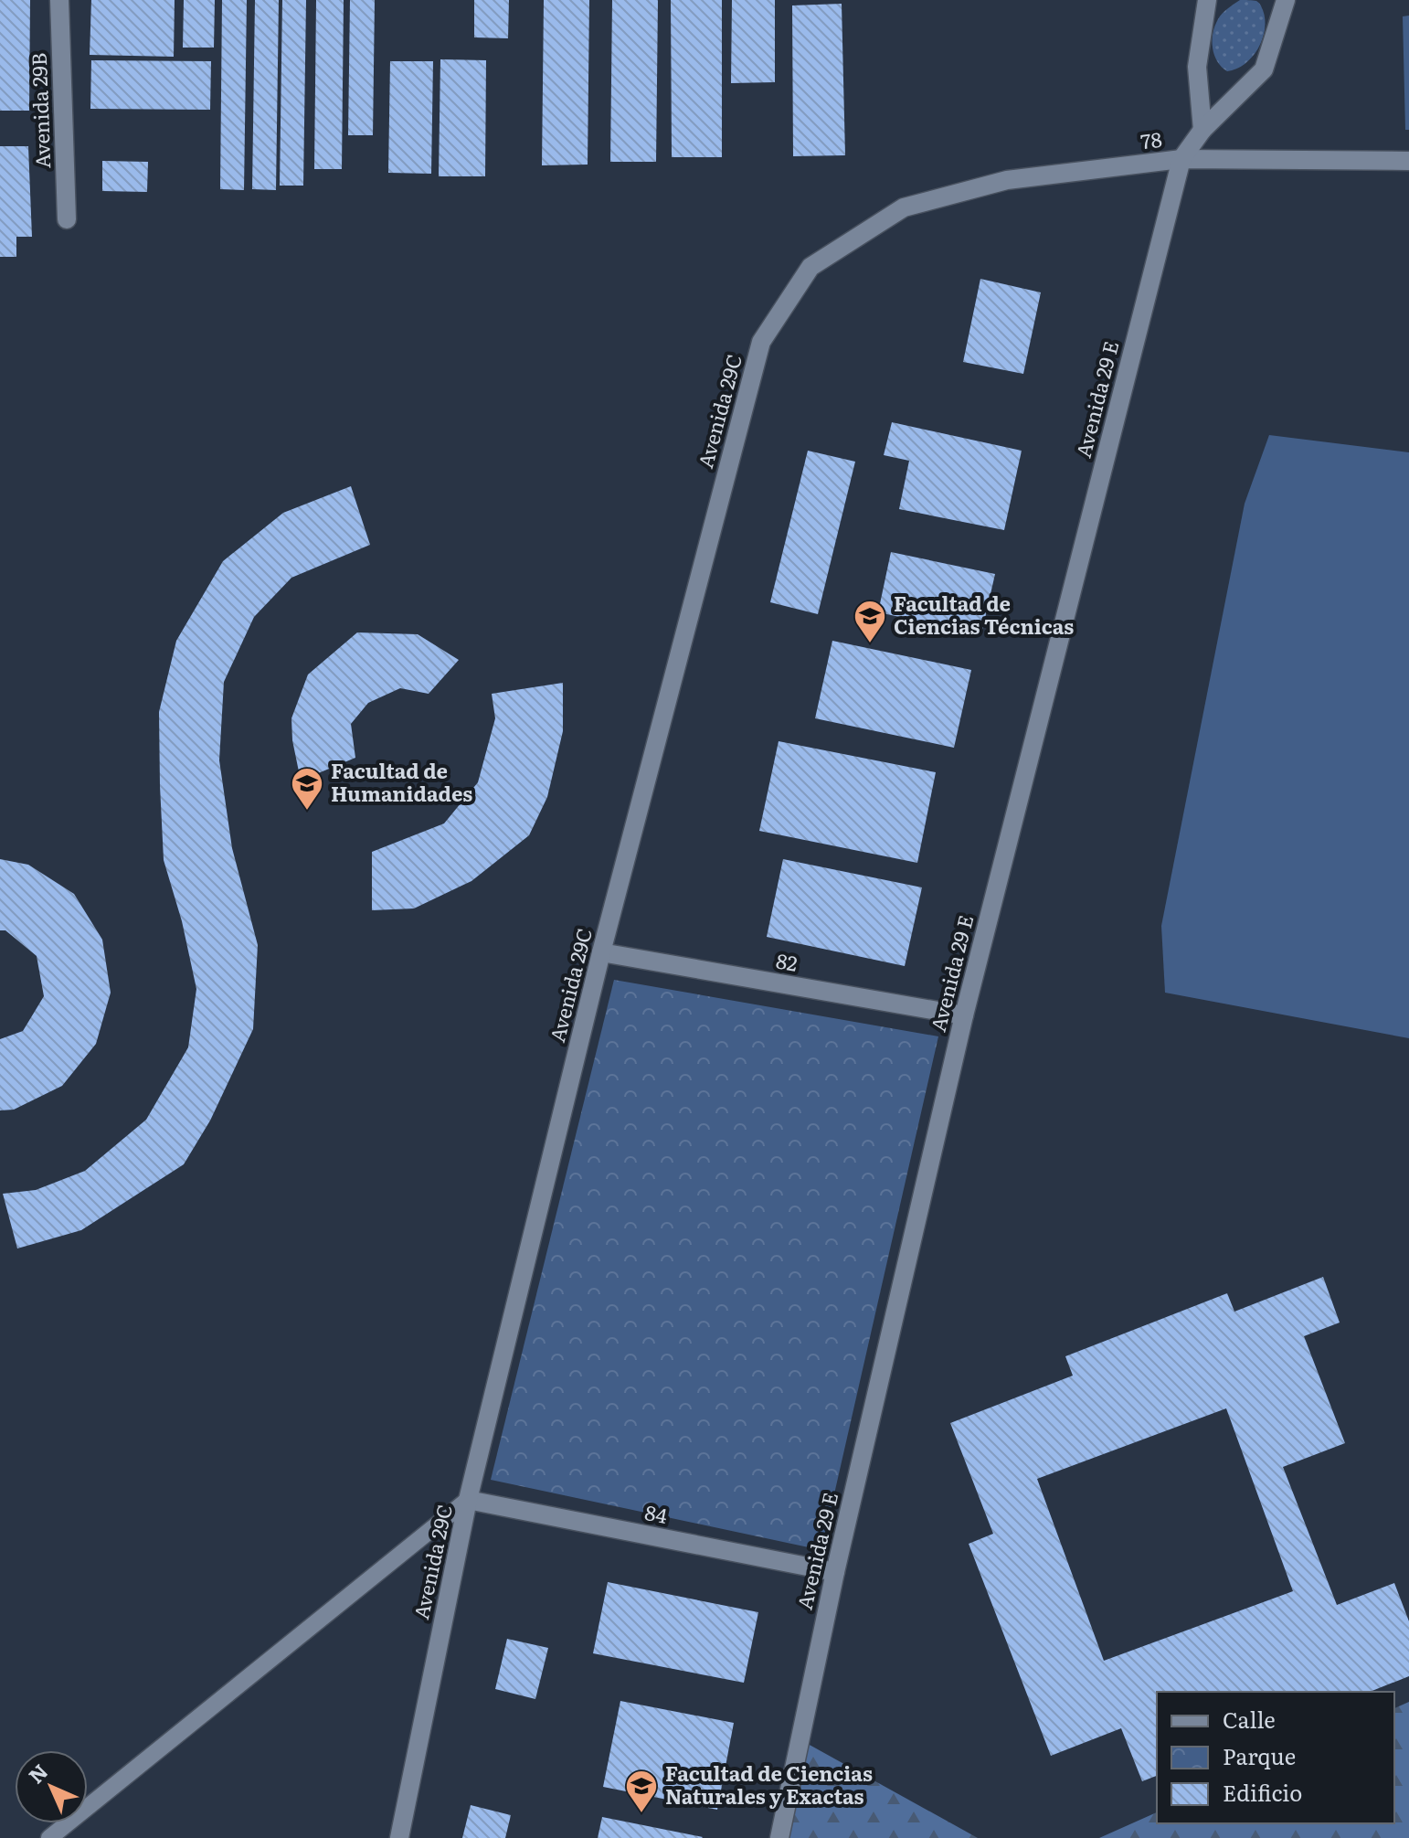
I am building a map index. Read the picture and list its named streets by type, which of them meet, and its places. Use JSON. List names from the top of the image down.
{
  "streets": {
    "street": [
      "Avenida 29B",
      "78",
      "Avenida 29 E",
      "Avenida 29C",
      "82",
      "84"
    ]
  },
  "crossings": [
    ["78", "Avenida 29 E"],
    ["78", "Avenida 29C"],
    ["Avenida 29 E", "82"],
    ["Avenida 29 E", "84"],
    ["Avenida 29C", "82"],
    ["Avenida 29C", "84"]
  ],
  "places": {
    "school or university": ["Facultad de Ciencias Técnicas", "Facultad de Humanidades", "Facultad de Ciencias Naturales y Exactas"]
  },
  "legend": ["Calle", "Parque", "Edificio"],
  "north": "top left"
}
